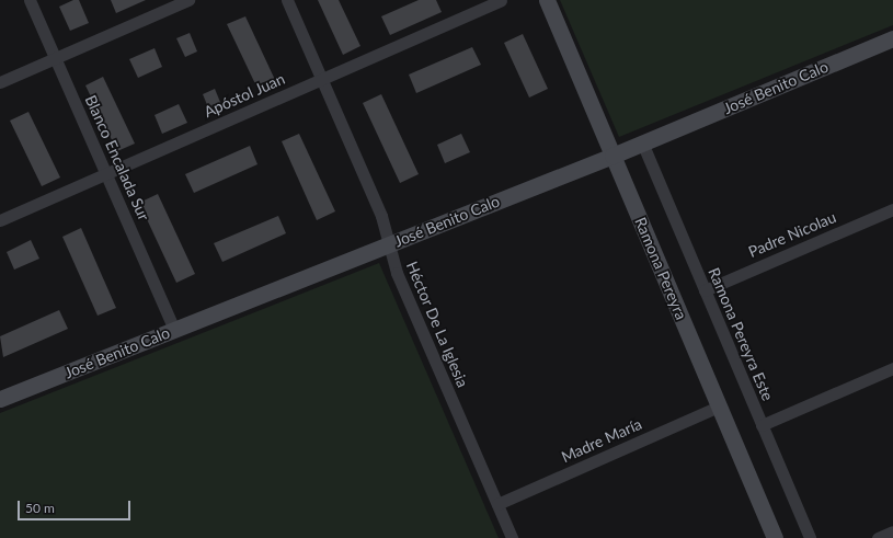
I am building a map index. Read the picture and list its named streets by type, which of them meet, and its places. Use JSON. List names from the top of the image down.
{
  "streets": {
    "street": [
      "José Benito Calo",
      "Apóstol Juan",
      "Blanco Encalada Sur",
      "Padre Nicolau",
      "Ramona Pereyra",
      "Héctor De La Iglesia",
      "Ramona Pereyra Este",
      "Madre María"
    ]
  },
  "crossings": [
    ["José Benito Calo", "Blanco Encalada Sur"],
    ["José Benito Calo", "Ramona Pereyra"],
    ["José Benito Calo", "Héctor De La Iglesia"],
    ["José Benito Calo", "Ramona Pereyra Este"],
    ["Apóstol Juan", "Blanco Encalada Sur"],
    ["Apóstol Juan", "Héctor De La Iglesia"],
    ["Padre Nicolau", "Ramona Pereyra Este"],
    ["Ramona Pereyra", "Madre María"],
    ["Héctor De La Iglesia", "Madre María"]
  ],
  "scale_bar": "50 m"
}
